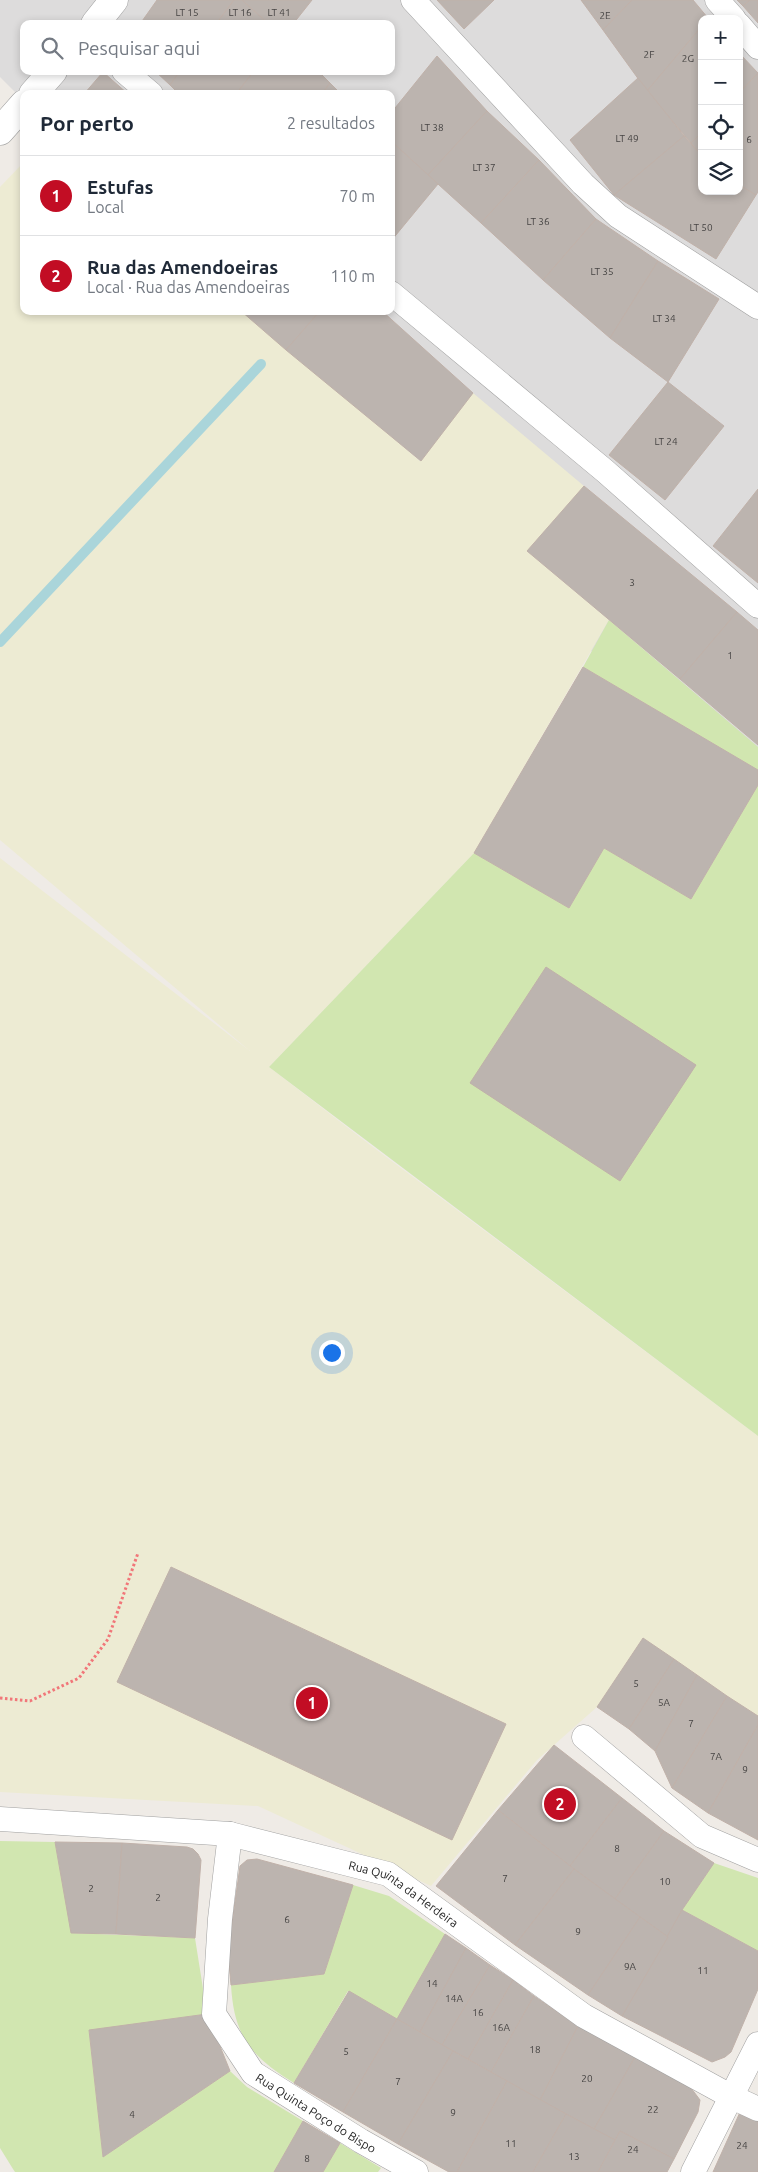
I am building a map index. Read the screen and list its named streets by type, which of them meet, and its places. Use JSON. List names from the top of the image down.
{
  "streets": {
    "street": ["Rua Quinta da Herdeira", "Rua Quinta Poço do Bispo"]
  },
  "crossings": [
    ["Rua Quinta da Herdeira", "Rua Quinta Poço do Bispo"]
  ],
  "house_numbers": [
    "LT 15",
    "LT 16",
    "LT 41",
    "2E",
    "2F",
    "2G",
    "LT 38",
    "LT 49",
    "6",
    "LT 37",
    "LT 36",
    "LT 50",
    "LT 35",
    "LT 34",
    "LT 24",
    "3",
    "1",
    "5",
    "5A",
    "7",
    "7A",
    "9",
    "8",
    "7",
    "10",
    "2",
    "2",
    "6",
    "9",
    "9A",
    "11",
    "14",
    "14A",
    "16",
    "16A",
    "18",
    "5",
    "20",
    "7",
    "22",
    "9",
    "4",
    "11",
    "24",
    "24",
    "13",
    "8"
  ],
  "page": {
    "map_buttons": ["+", "−"],
    "search": "Pesquisar aqui",
    "heading": ["Por perto", "2 resultados"],
    "list": [
      {
        "mark": "1",
        "name": "Estufas",
        "note": "Local",
        "value": "70 m"
      },
      {
        "mark": "2",
        "name": "Rua das Amendoeiras",
        "note": "Local · Rua das Amendoeiras",
        "value": "110 m"
      }
    ],
    "pins": ["1", "2"]
  }
}
